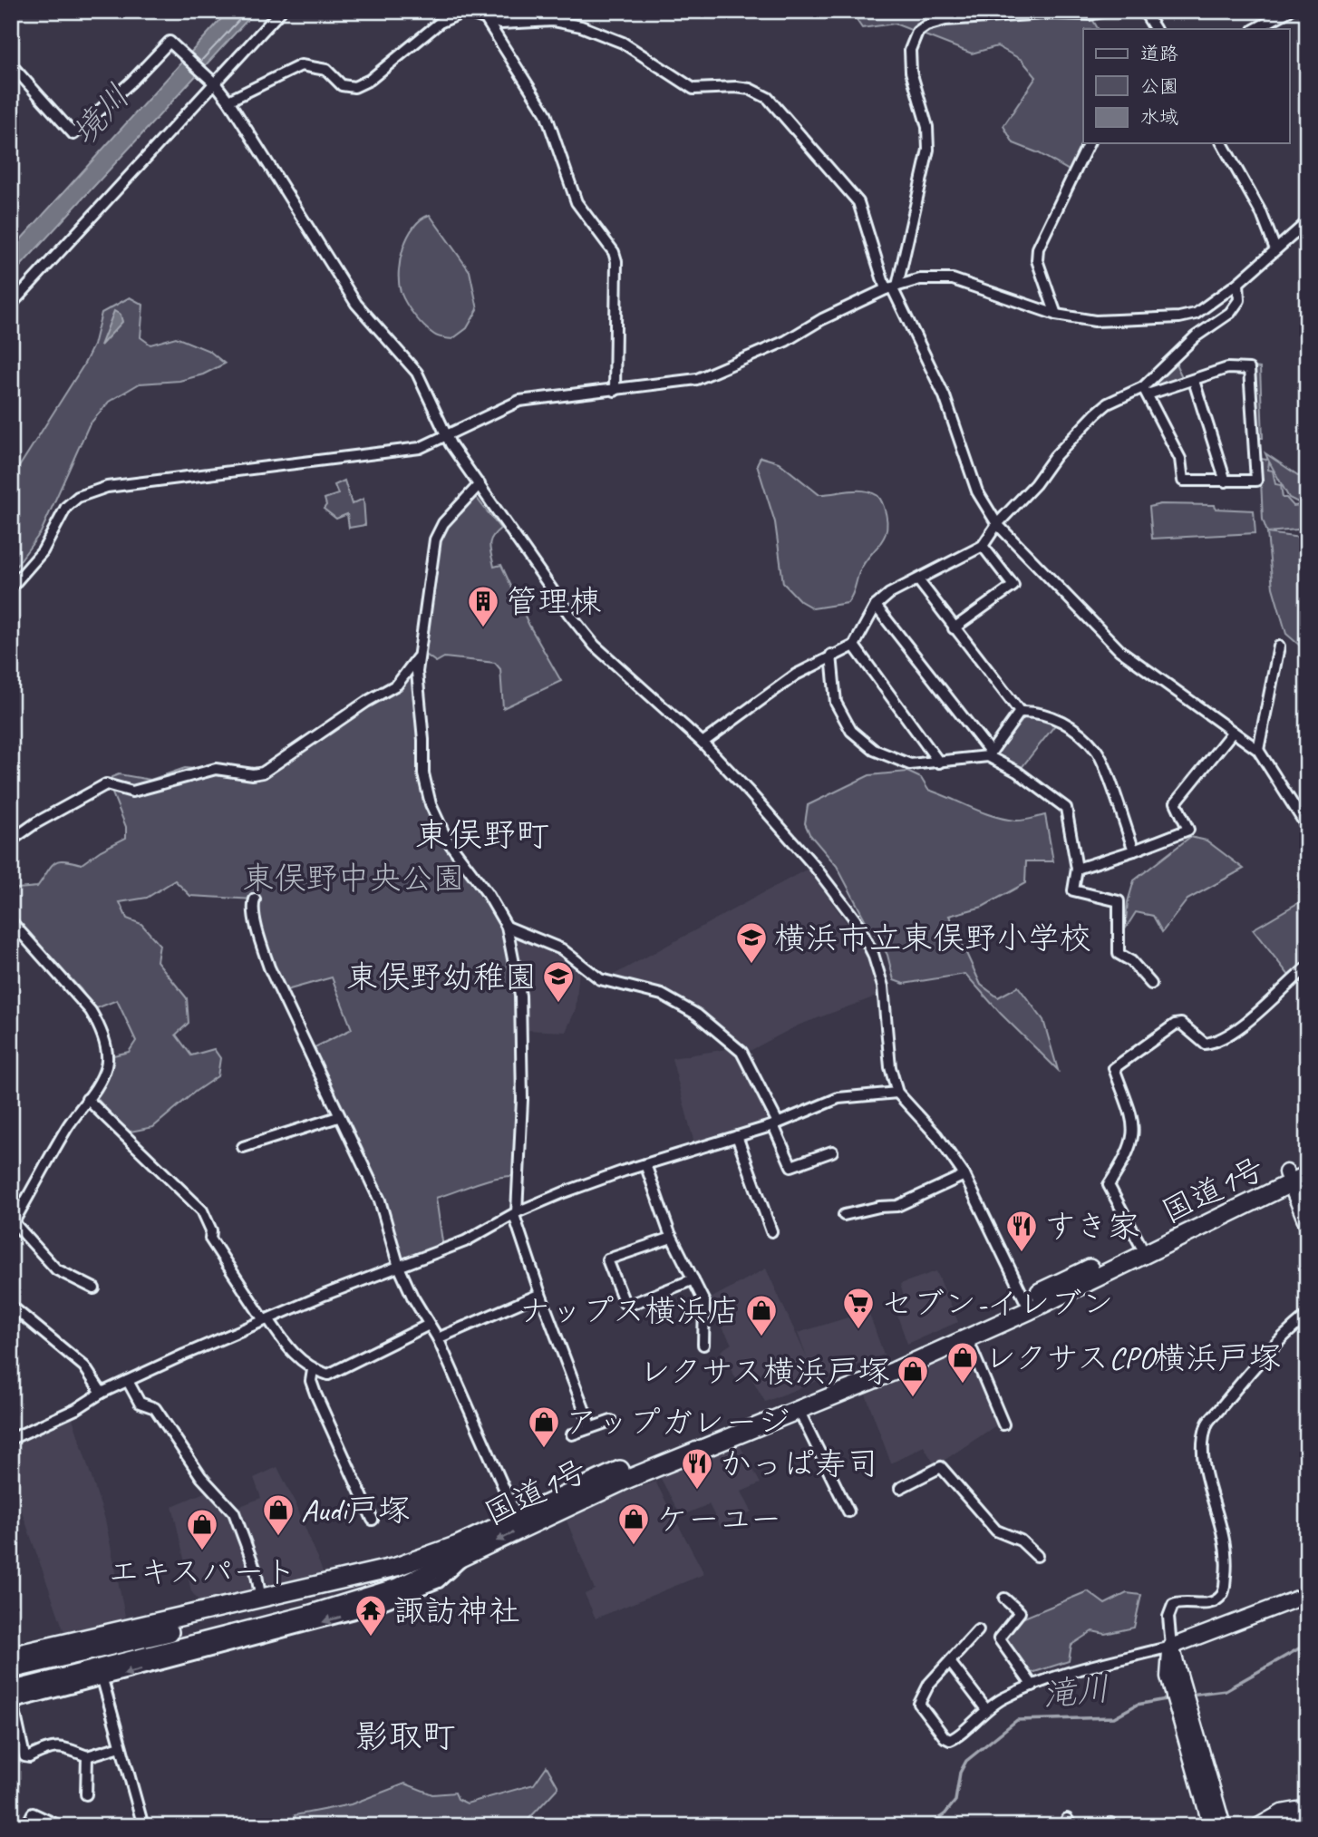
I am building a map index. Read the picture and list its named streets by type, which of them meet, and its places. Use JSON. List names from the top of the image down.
{
  "streets": {
    "highway": ["国道1号"]
  },
  "districts": ["東俣野町", "影取町"],
  "water": ["境川", "滝川"],
  "parks": ["東俣野中央公園"],
  "places": {
    "building": ["管理棟"],
    "school or university": ["横浜市立東俣野小学校", "東俣野幼稚園"],
    "restaurant": ["すき家", "かっぱ寿司"],
    "supermarket": ["セブン-イレブン"],
    "shop": [
      "ナップス横浜店",
      "レクサスCPO横浜戸塚",
      "レクサス横浜戸塚",
      "アップガレージ",
      "Audi戸塚",
      "ケーユー",
      "エキスパート"
    ],
    "temple": ["諏訪神社"]
  },
  "legend": ["道路", "公園", "水域"]
}
